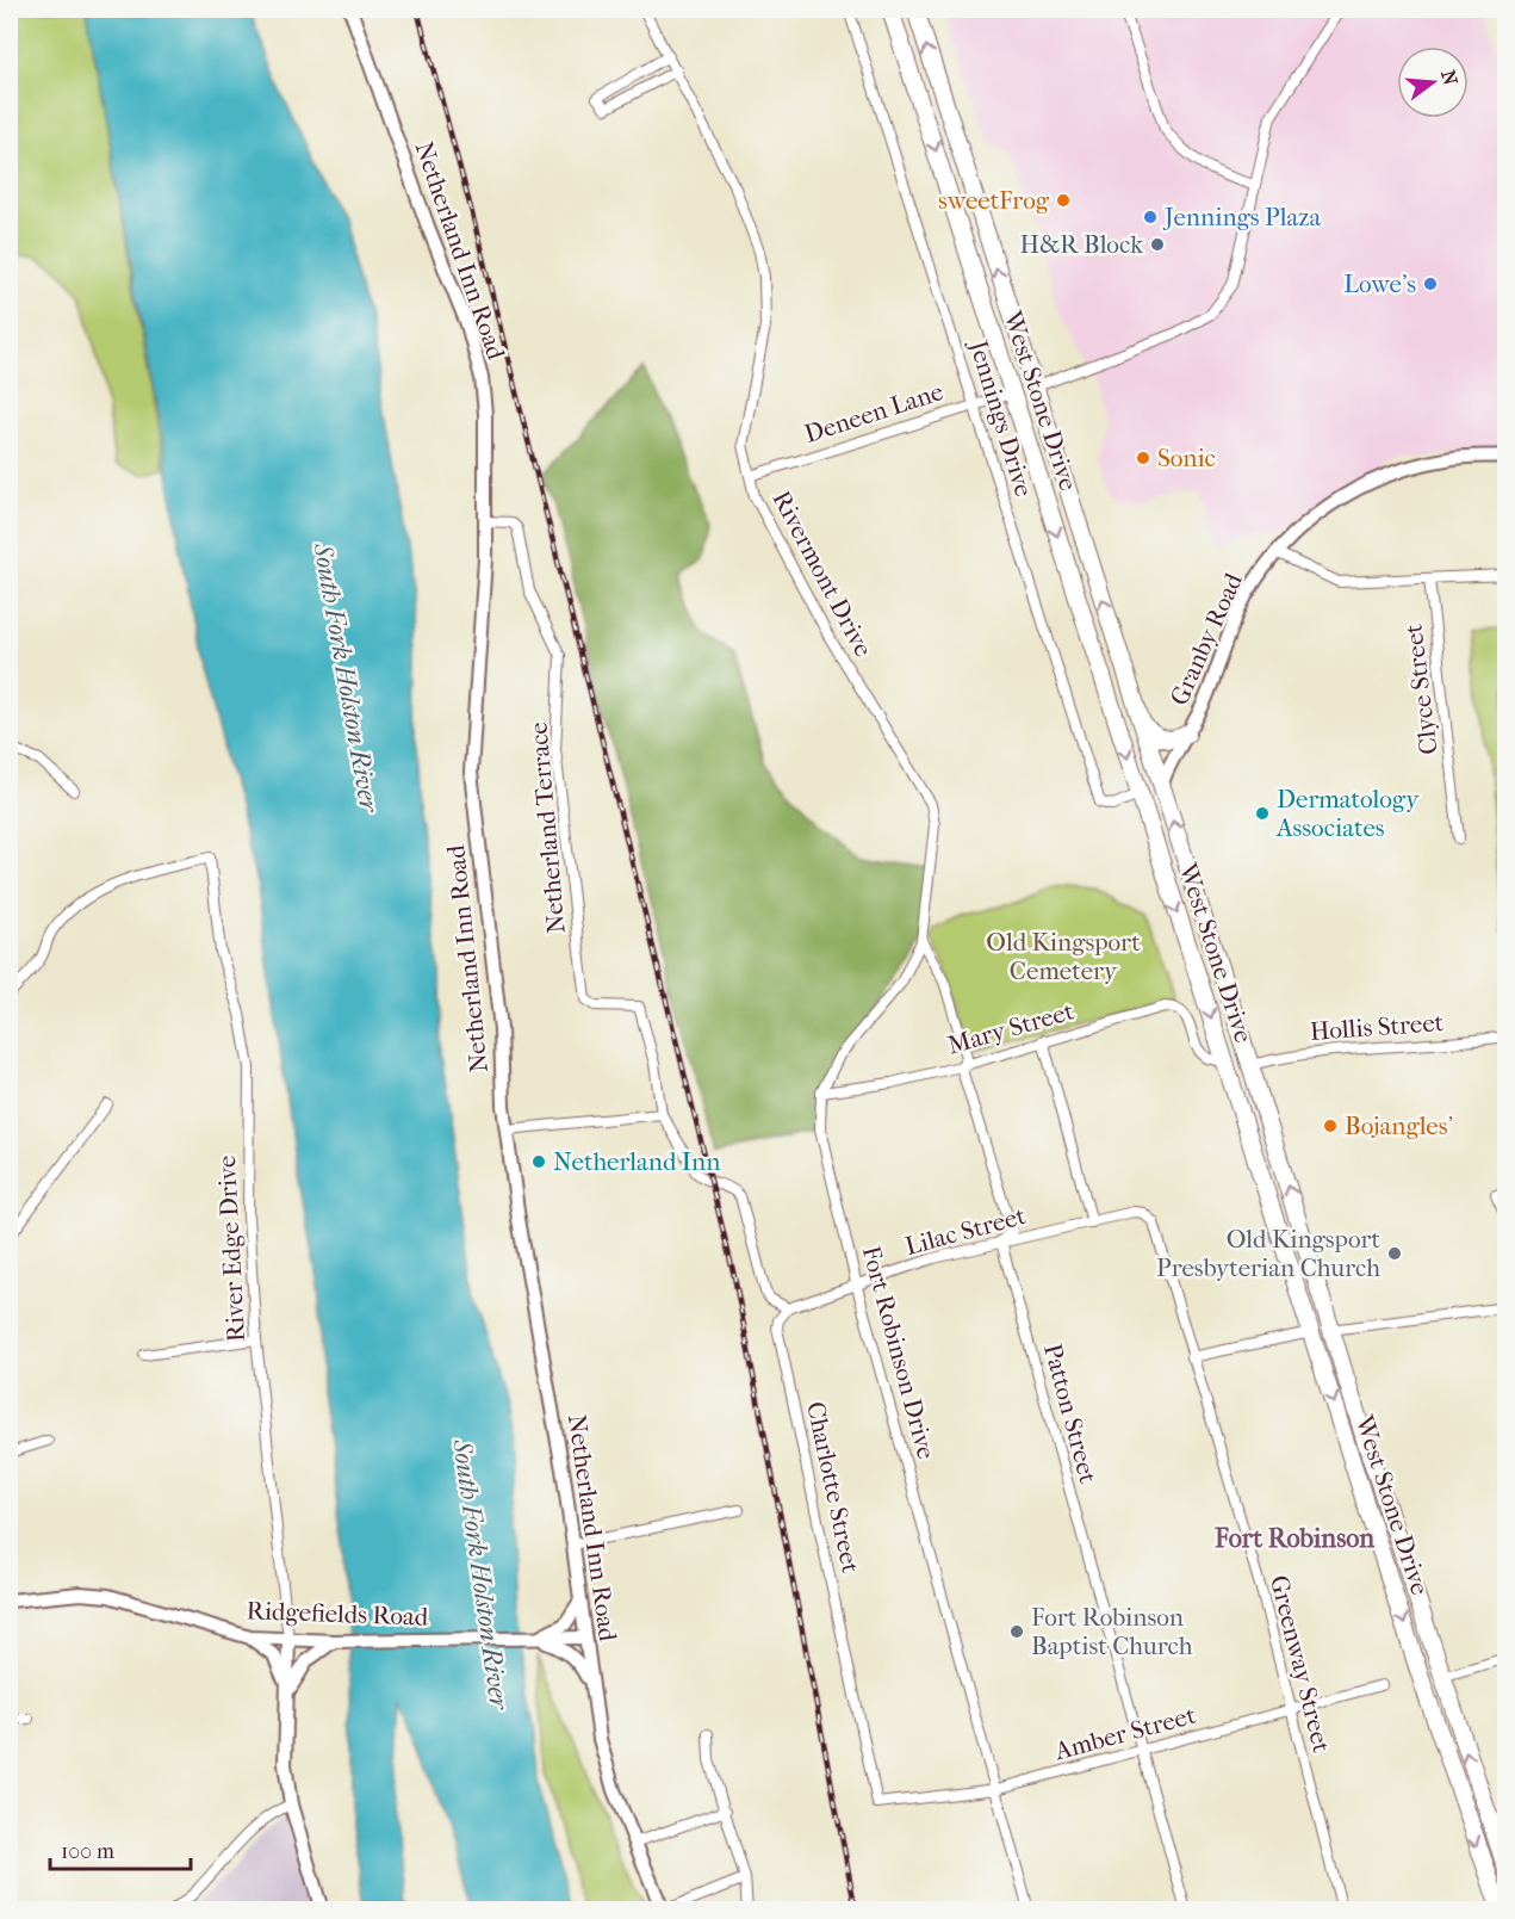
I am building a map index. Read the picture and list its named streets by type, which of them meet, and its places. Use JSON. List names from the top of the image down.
{
  "streets": {
    "highway": ["West Stone Drive"],
    "main road": ["Netherland Inn Road", "Granby Road", "Ridgefields Road"],
    "street": [
      "Deneen Lane",
      "Jennings Drive",
      "Rivermont Drive",
      "Clyce Street",
      "Netherland Terrace",
      "Hollis Street",
      "Mary Street",
      "Lilac Street",
      "River Edge Drive",
      "Fort Robinson Drive",
      "Patton Street",
      "Charlotte Street",
      "Greenway Street",
      "Amber Street"
    ]
  },
  "crossings": [
    ["Netherland Inn Road", "Netherland Terrace"],
    ["Netherland Inn Road", "Ridgefields Road"],
    ["West Stone Drive", "Deneen Lane"],
    ["West Stone Drive", "Jennings Drive"],
    ["West Stone Drive", "Granby Road"],
    ["West Stone Drive", "Hollis Street"],
    ["West Stone Drive", "Mary Street"],
    ["Deneen Lane", "Jennings Drive"],
    ["Deneen Lane", "Rivermont Drive"],
    ["Rivermont Drive", "Fort Robinson Drive"],
    ["Mary Street", "Fort Robinson Drive"],
    ["Mary Street", "Patton Street"],
    ["Lilac Street", "Fort Robinson Drive"],
    ["Lilac Street", "Patton Street"],
    ["Lilac Street", "Charlotte Street"],
    ["Lilac Street", "Greenway Street"],
    ["River Edge Drive", "Ridgefields Road"],
    ["Fort Robinson Drive", "Patton Street"],
    ["Fort Robinson Drive", "Amber Street"],
    ["Patton Street", "Amber Street"],
    ["Charlotte Street", "Amber Street"],
    ["Greenway Street", "Amber Street"]
  ],
  "districts": ["Fort Robinson"],
  "water": ["South Fork Holston River"],
  "parks": ["Old Kingsport Cemetery"],
  "places": [
    "sweetFrog",
    "Jennings Plaza",
    "H&R Block",
    "Lowe's",
    "Sonic",
    "Dermatology Associates",
    "Bojangles'",
    "Netherland Inn",
    "Old Kingsport Presbyterian Church",
    "Fort Robinson Baptist Church"
  ],
  "scale_bar": "100 m",
  "north": "right"
}
